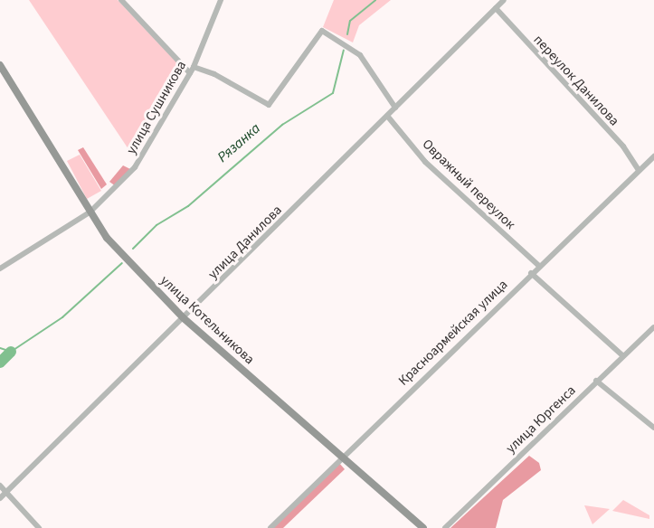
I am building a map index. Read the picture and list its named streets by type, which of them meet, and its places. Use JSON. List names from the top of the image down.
{
  "streets": {
    "street": [
      "переулок Данилова",
      "улица Сушникова",
      "Овражный переулок",
      "улица Данилова",
      "улица Котельникова",
      "Красноармейская улица",
      "улица Юргенса"
    ]
  },
  "crossings": [
    ["переулок Данилова", "улица Данилова"],
    ["переулок Данилова", "Красноармейская улица"],
    ["улица Сушникова", "улица Котельникова"],
    ["Овражный переулок", "улица Данилова"],
    ["Овражный переулок", "Красноармейская улица"],
    ["улица Данилова", "улица Котельникова"],
    ["улица Котельникова", "Красноармейская улица"]
  ],
  "water": ["Рязанка"]
}
